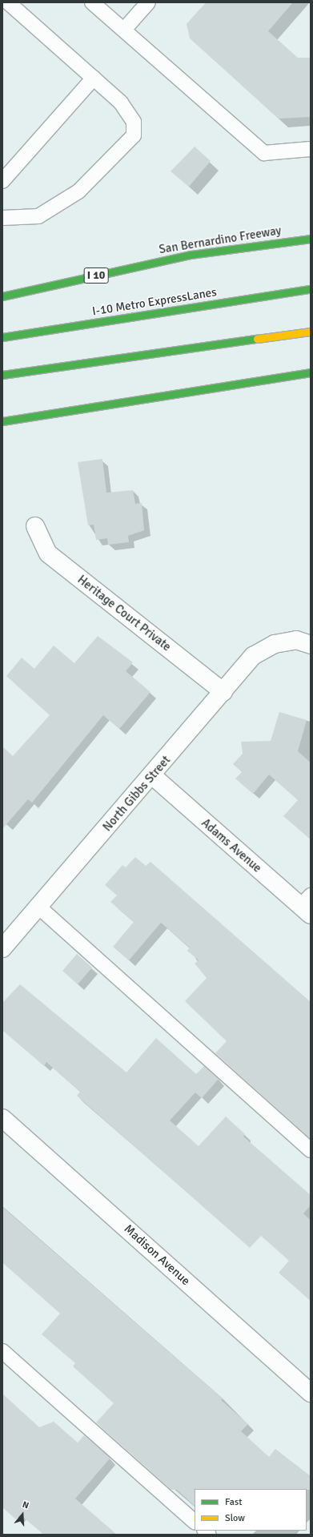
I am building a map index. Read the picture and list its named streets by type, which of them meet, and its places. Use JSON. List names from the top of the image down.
{
  "streets": {
    "highway": ["San Bernardino Freeway", "I 10", "I-10 Metro ExpressLanes"],
    "street": [
      "Heritage Court Private",
      "North Gibbs Street",
      "Adams Avenue",
      "Madison Avenue"
    ]
  },
  "crossings": [
    ["Heritage Court Private", "North Gibbs Street"],
    ["North Gibbs Street", "Adams Avenue"]
  ],
  "legend": ["Fast", "Slow"],
  "north": "top"
}
